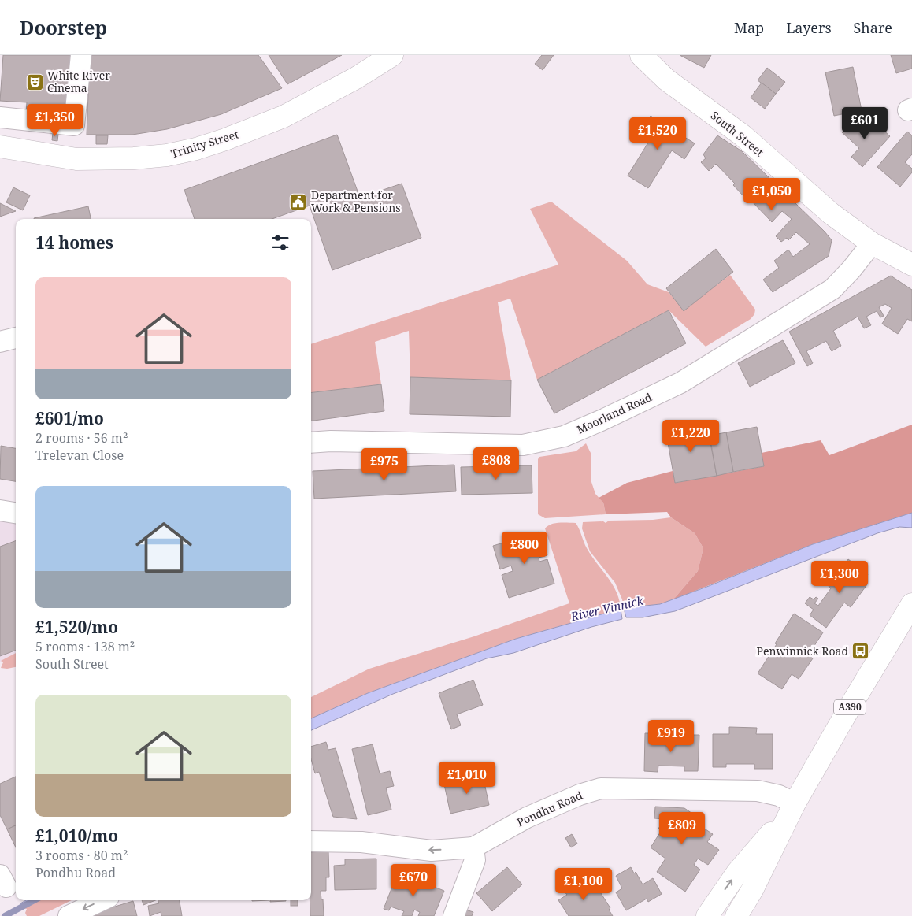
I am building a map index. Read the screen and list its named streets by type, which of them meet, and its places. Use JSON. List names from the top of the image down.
{
  "streets": {
    "main road": ["South Street", "Trinity Street", "A390"],
    "street": ["Moorland Road", "Pondhu Road"]
  },
  "crossings": [
    ["South Street", "Moorland Road"],
    ["A390", "Pondhu Road"]
  ],
  "water": ["River Vinnick"],
  "places": {
    "theatre": ["White River Cinema"],
    "public building": ["Department for Work & Pensions"],
    "bus stop": ["Penwinnick Road"]
  },
  "page": {
    "header": "Doorstep",
    "nav": ["Map", "Layers", "Share"],
    "price": [
      "£1,350",
      "£601",
      "£1,520",
      "£1,050",
      "£1,220",
      "£808",
      "£975",
      "£800",
      "£1,300",
      "£919",
      "£1,010",
      "£809",
      "£670",
      "£1,100"
    ],
    "heading": "14 homes",
    "list": [
      {
        "name": "£601/mo",
        "note": "2 rooms · 56 m² · Trelevan Close"
      },
      {
        "name": "£1,520/mo",
        "note": "5 rooms · 138 m² · South Street"
      },
      {
        "name": "£1,010/mo",
        "note": "3 rooms · 80 m² · Pondhu Road"
      }
    ]
  }
}
